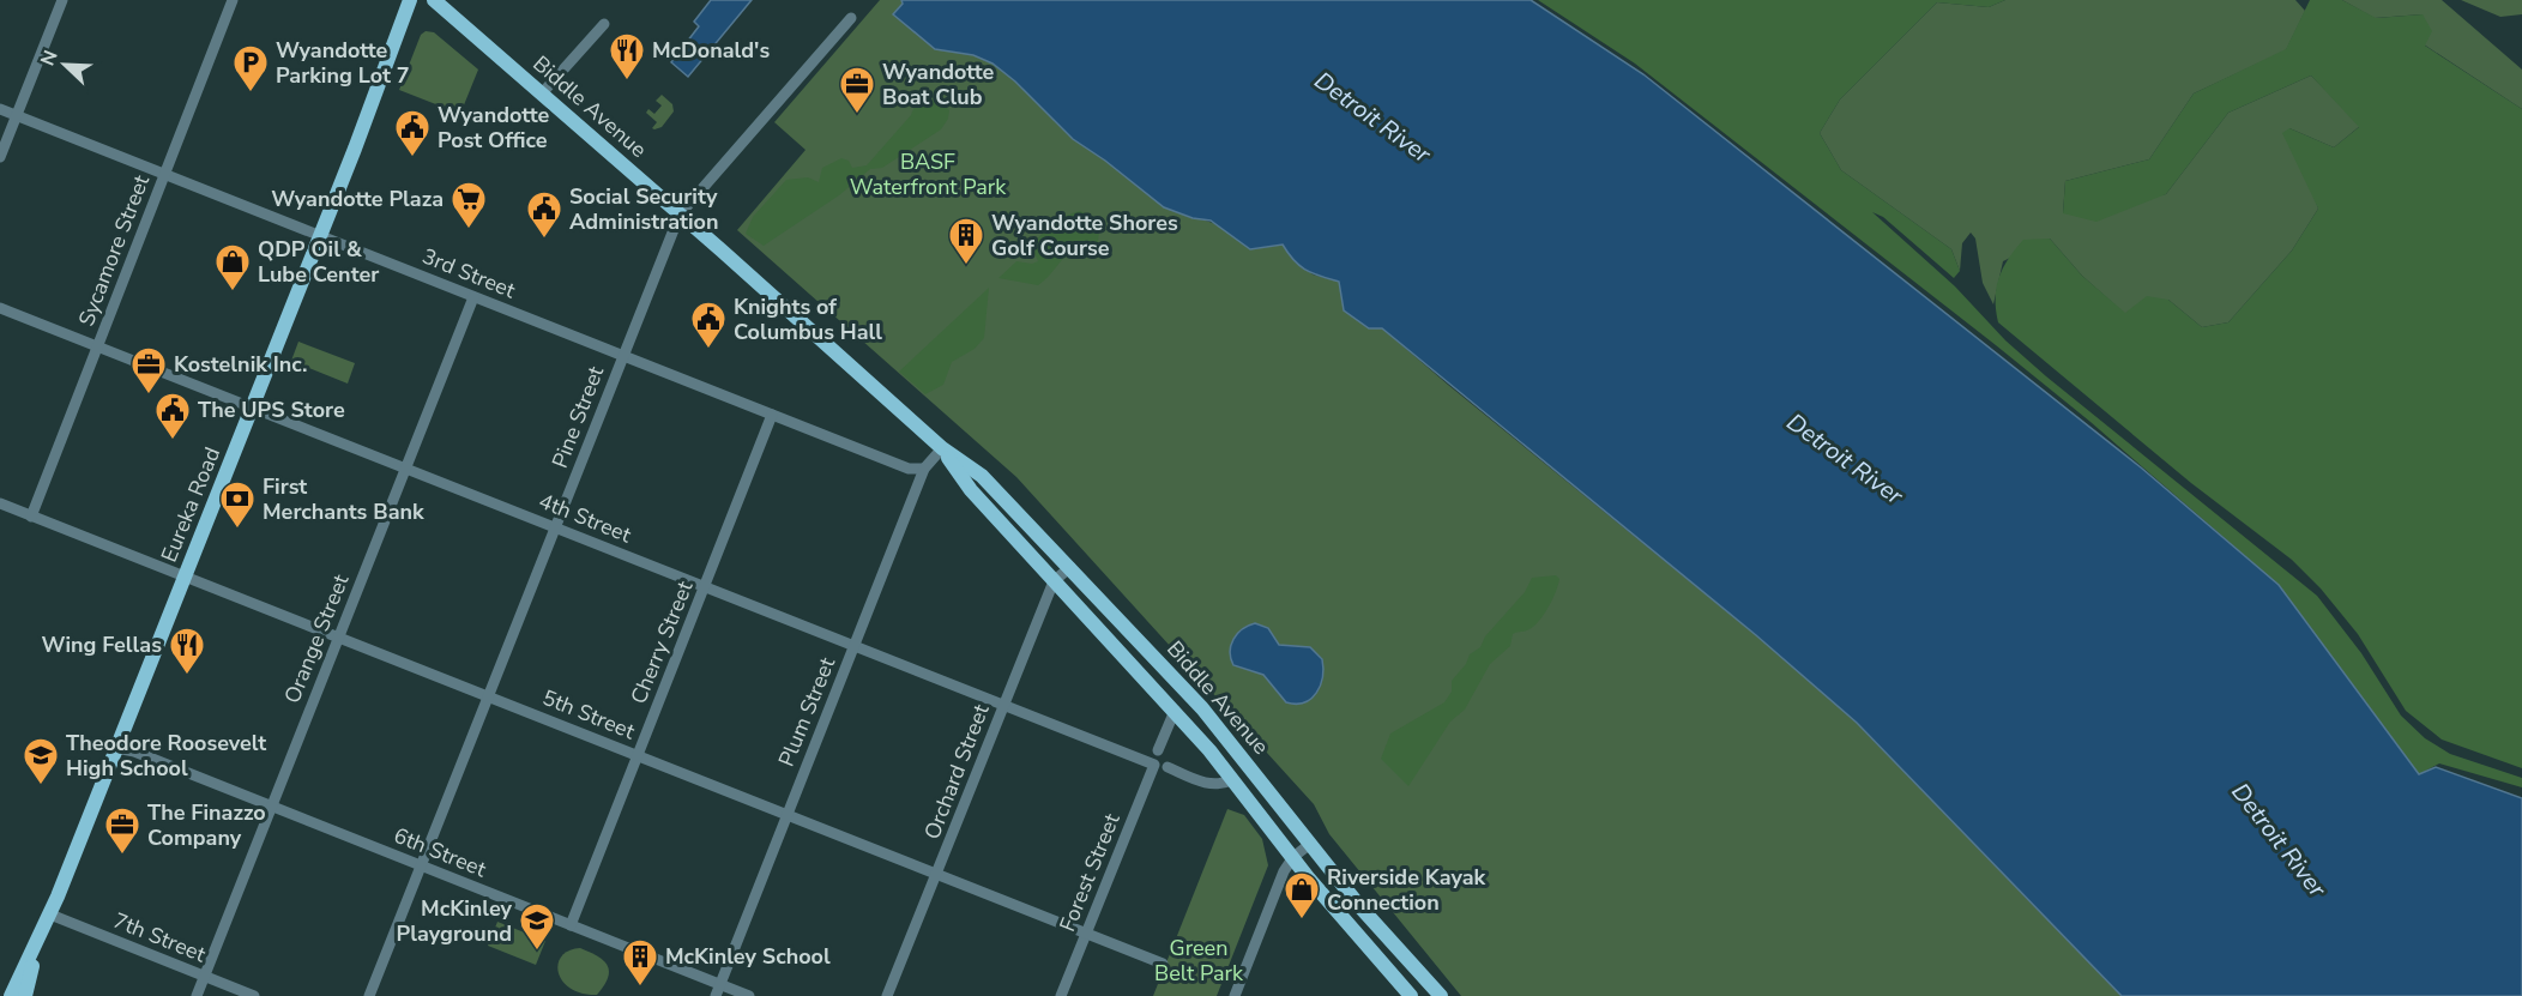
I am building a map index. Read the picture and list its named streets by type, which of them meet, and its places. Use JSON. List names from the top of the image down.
{
  "streets": {
    "main road": ["Biddle Avenue", "Eureka Road"],
    "street": [
      "Sycamore Street",
      "3rd Street",
      "Pine Street",
      "4th Street",
      "Orange Street",
      "Cherry Street",
      "Plum Street",
      "5th Street",
      "Orchard Street",
      "6th Street",
      "Forest Street",
      "7th Street"
    ]
  },
  "crossings": [
    ["Biddle Avenue", "Pine Street"],
    ["Biddle Avenue", "Plum Street"],
    ["Biddle Avenue", "Orchard Street"],
    ["Sycamore Street", "3rd Street"],
    ["Sycamore Street", "4th Street"],
    ["Sycamore Street", "5th Street"],
    ["3rd Street", "Pine Street"],
    ["3rd Street", "Eureka Road"],
    ["3rd Street", "Orange Street"],
    ["3rd Street", "Cherry Street"],
    ["3rd Street", "Plum Street"],
    ["Pine Street", "4th Street"],
    ["Pine Street", "5th Street"],
    ["Pine Street", "6th Street"],
    ["Eureka Road", "4th Street"],
    ["Eureka Road", "5th Street"],
    ["Eureka Road", "6th Street"],
    ["Eureka Road", "7th Street"],
    ["4th Street", "Orange Street"],
    ["4th Street", "Cherry Street"],
    ["4th Street", "Plum Street"],
    ["4th Street", "Orchard Street"],
    ["4th Street", "Forest Street"],
    ["Orange Street", "5th Street"],
    ["Orange Street", "6th Street"],
    ["Orange Street", "7th Street"],
    ["Cherry Street", "5th Street"],
    ["Cherry Street", "6th Street"],
    ["Plum Street", "5th Street"],
    ["Plum Street", "6th Street"],
    ["5th Street", "Orchard Street"],
    ["5th Street", "Forest Street"]
  ],
  "water": ["Detroit River"],
  "parks": ["BASF Waterfront Park", "Green Belt Park"],
  "places": {
    "restaurant": ["McDonald's", "Wing Fellas"],
    "parking": ["Wyandotte Parking Lot 7"],
    "office": ["Wyandotte Boat Club", "Kostelnik Inc.", "The Finazzo Company"],
    "public building": [
      "Wyandotte Post Office",
      "Social Security Administration",
      "Knights of Columbus Hall",
      "The UPS Store"
    ],
    "supermarket": ["Wyandotte Plaza"],
    "building": ["Wyandotte Shores Golf Course", "McKinley School"],
    "shop": ["QDP Oil & Lube Center", "Riverside Kayak Connection"],
    "bank": ["First Merchants Bank"],
    "school or university": ["Theodore Roosevelt High School", "McKinley Playground"]
  },
  "north": "top left"
}
